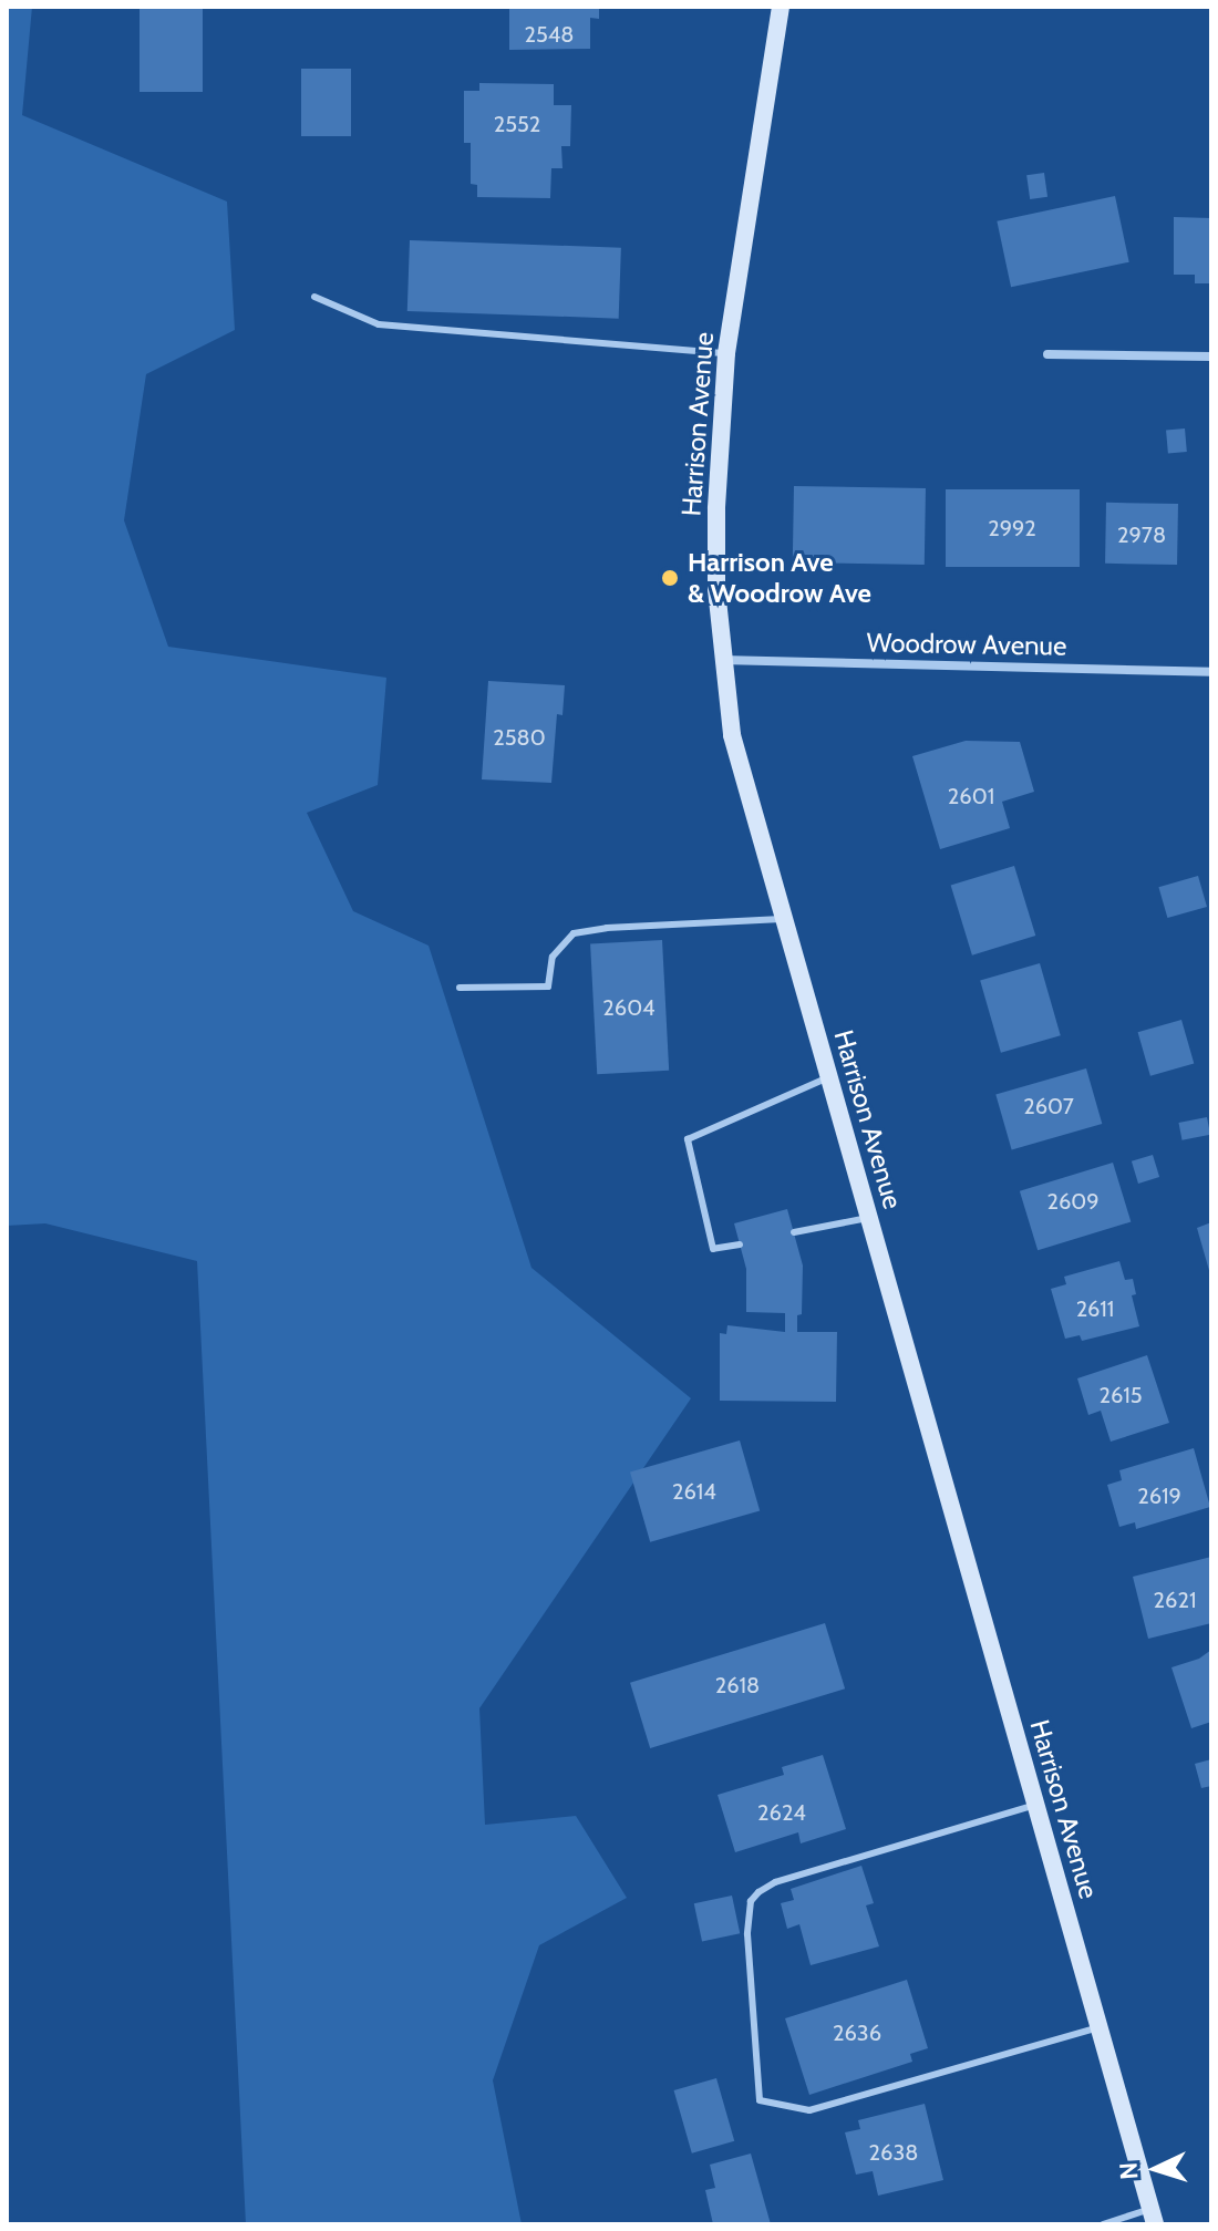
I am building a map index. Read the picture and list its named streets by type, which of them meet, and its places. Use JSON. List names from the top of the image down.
{
  "streets": {
    "main road": ["Harrison Avenue"],
    "street": ["Woodrow Avenue"]
  },
  "crossings": [
    ["Harrison Avenue", "Woodrow Avenue"]
  ],
  "places": ["Harrison Ave & Woodrow Ave"],
  "house_numbers": [
    "2548",
    "2552",
    "2992",
    "2978",
    "2580",
    "2601",
    "2604",
    "2607",
    "2609",
    "2611",
    "2615",
    "2614",
    "2619",
    "2621",
    "2618",
    "2624",
    "2636",
    "2638"
  ],
  "north": "left"
}
